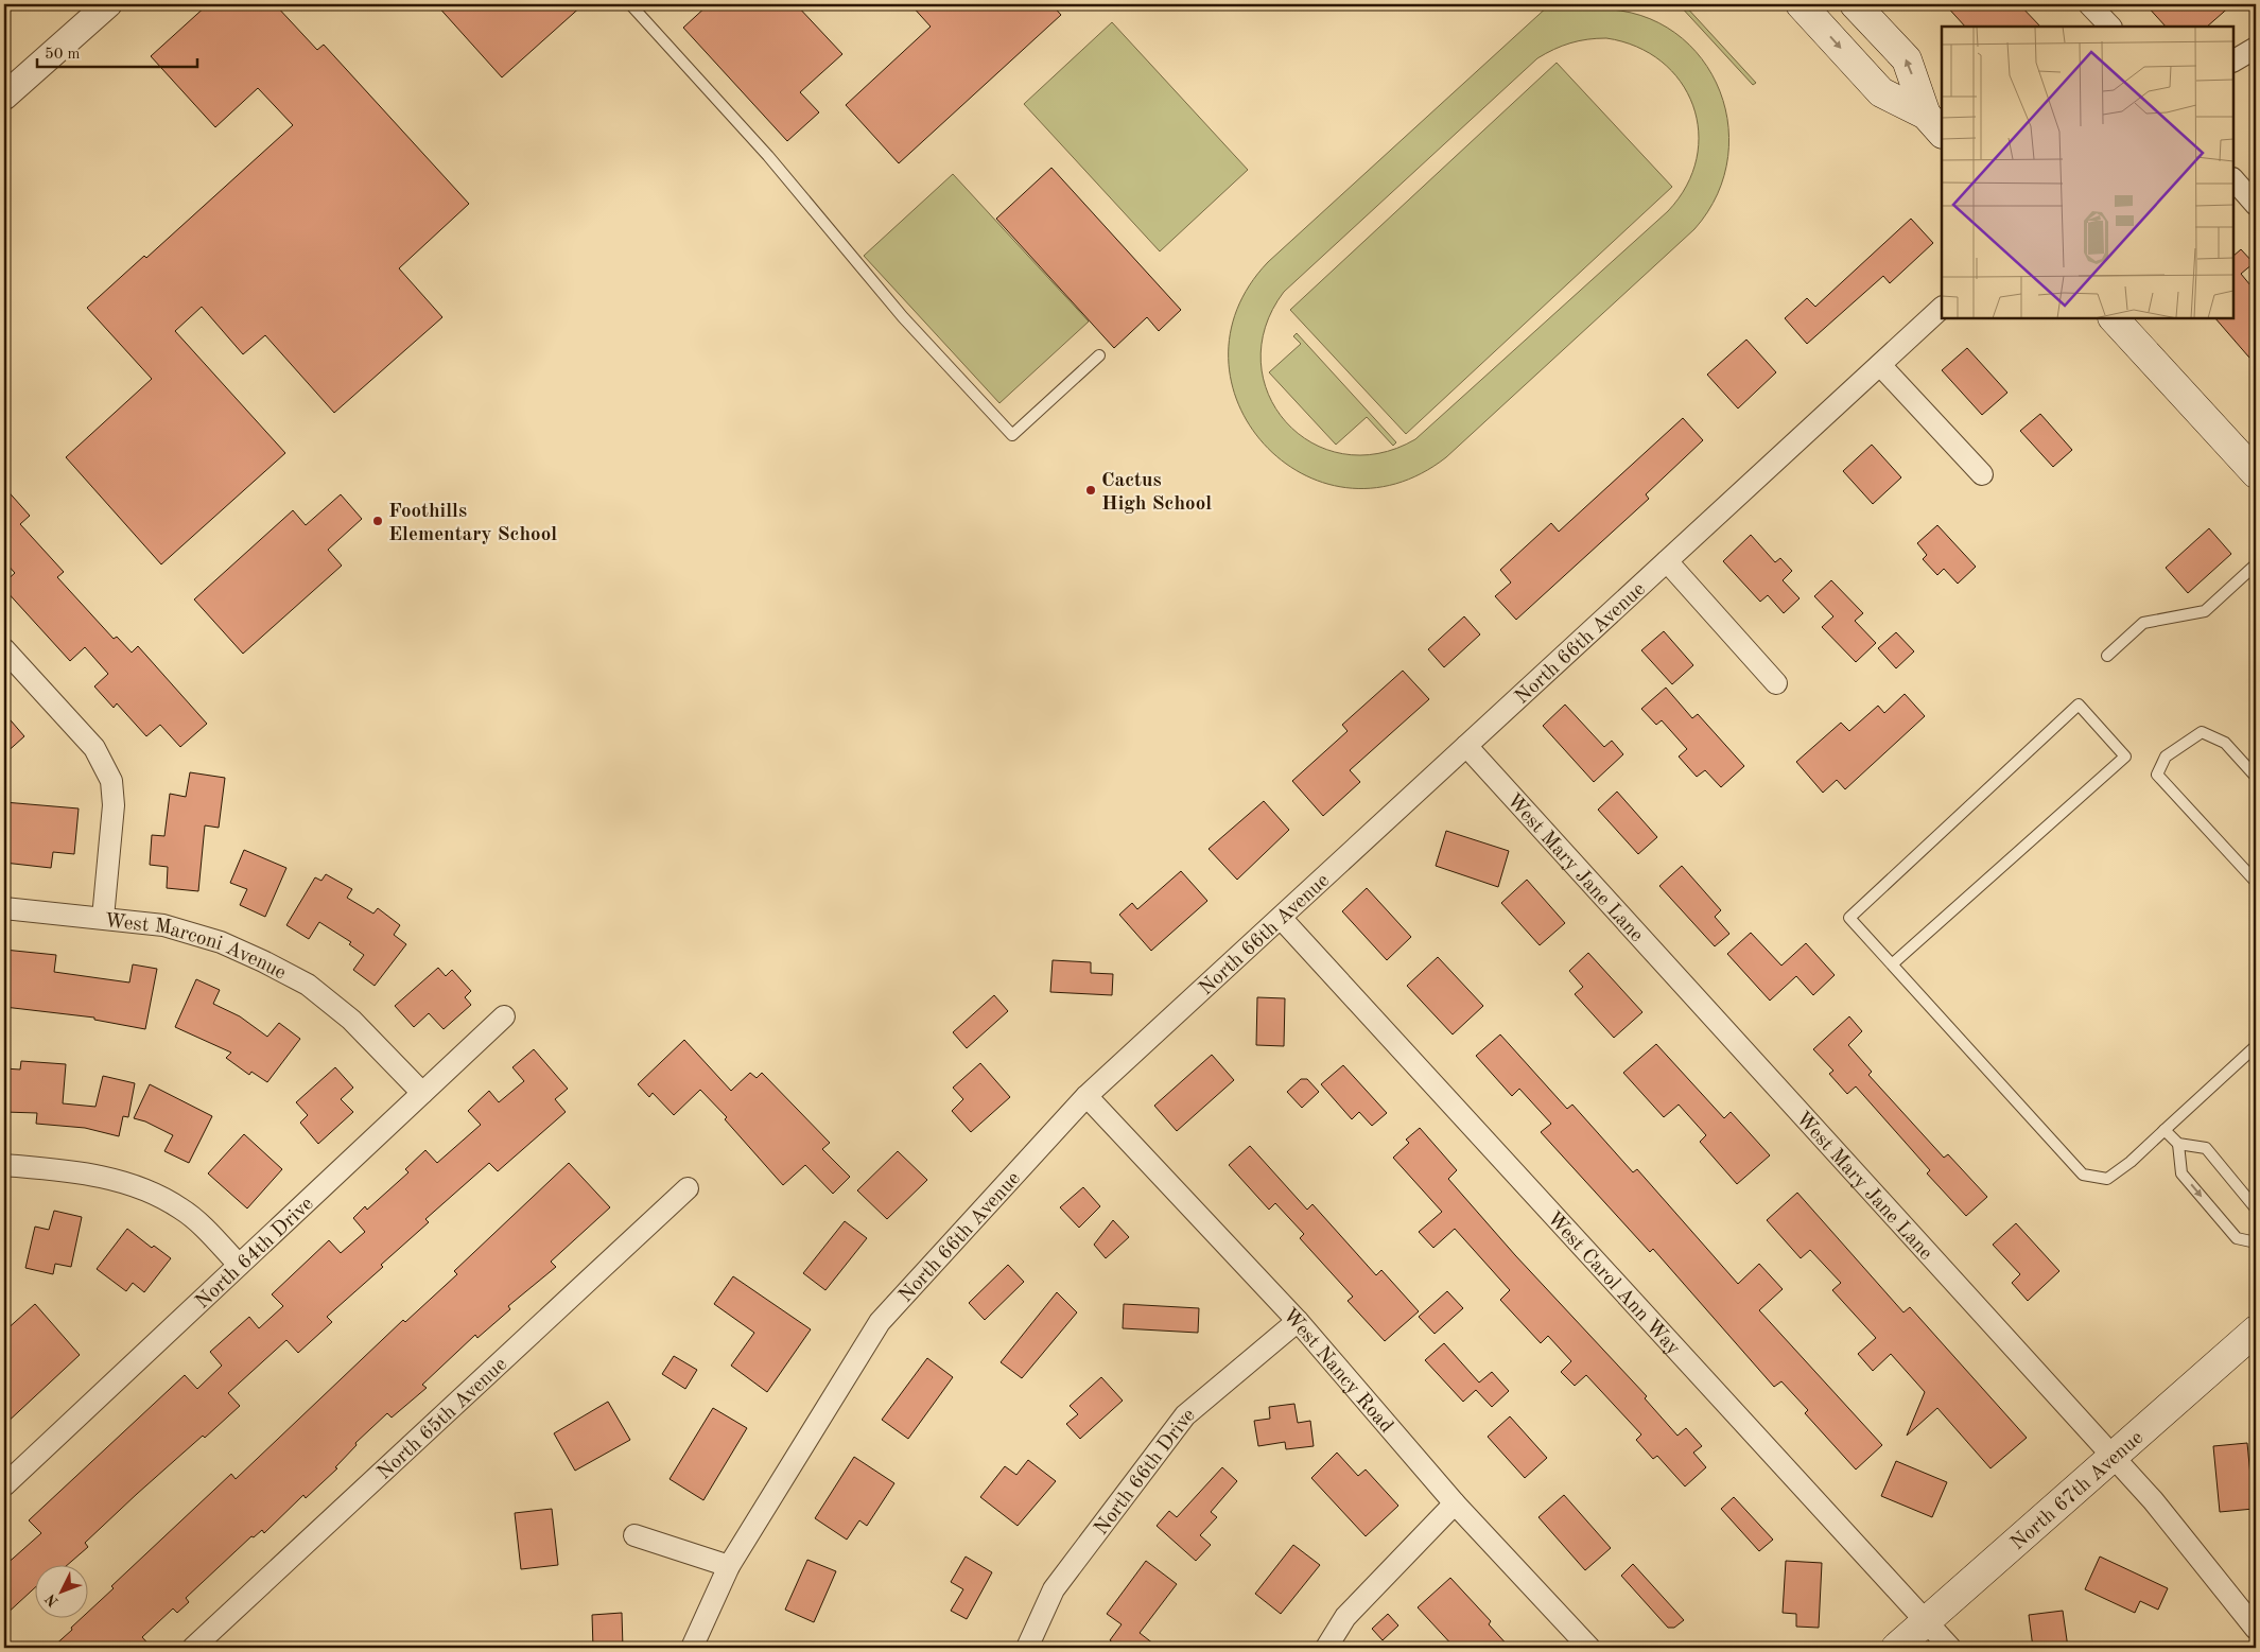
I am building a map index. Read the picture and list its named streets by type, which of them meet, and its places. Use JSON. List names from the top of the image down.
{
  "streets": {
    "main road": ["North 67th Avenue"],
    "street": [
      "North 66th Avenue",
      "West Mary Jane Lane",
      "West Marconi Avenue",
      "North 64th Drive",
      "West Carol Ann Way",
      "West Nancy Road",
      "North 65th Avenue",
      "North 66th Drive"
    ]
  },
  "crossings": [
    ["North 66th Avenue", "West Mary Jane Lane"],
    ["North 66th Avenue", "West Carol Ann Way"],
    ["North 66th Avenue", "West Nancy Road"],
    ["West Mary Jane Lane", "North 67th Avenue"],
    ["West Marconi Avenue", "North 64th Drive"],
    ["West Carol Ann Way", "North 67th Avenue"],
    ["West Nancy Road", "North 66th Drive"]
  ],
  "places": ["Cactus High School", "Foothills Elementary School"],
  "scale_bar": "50 m",
  "north": "bottom left"
}
